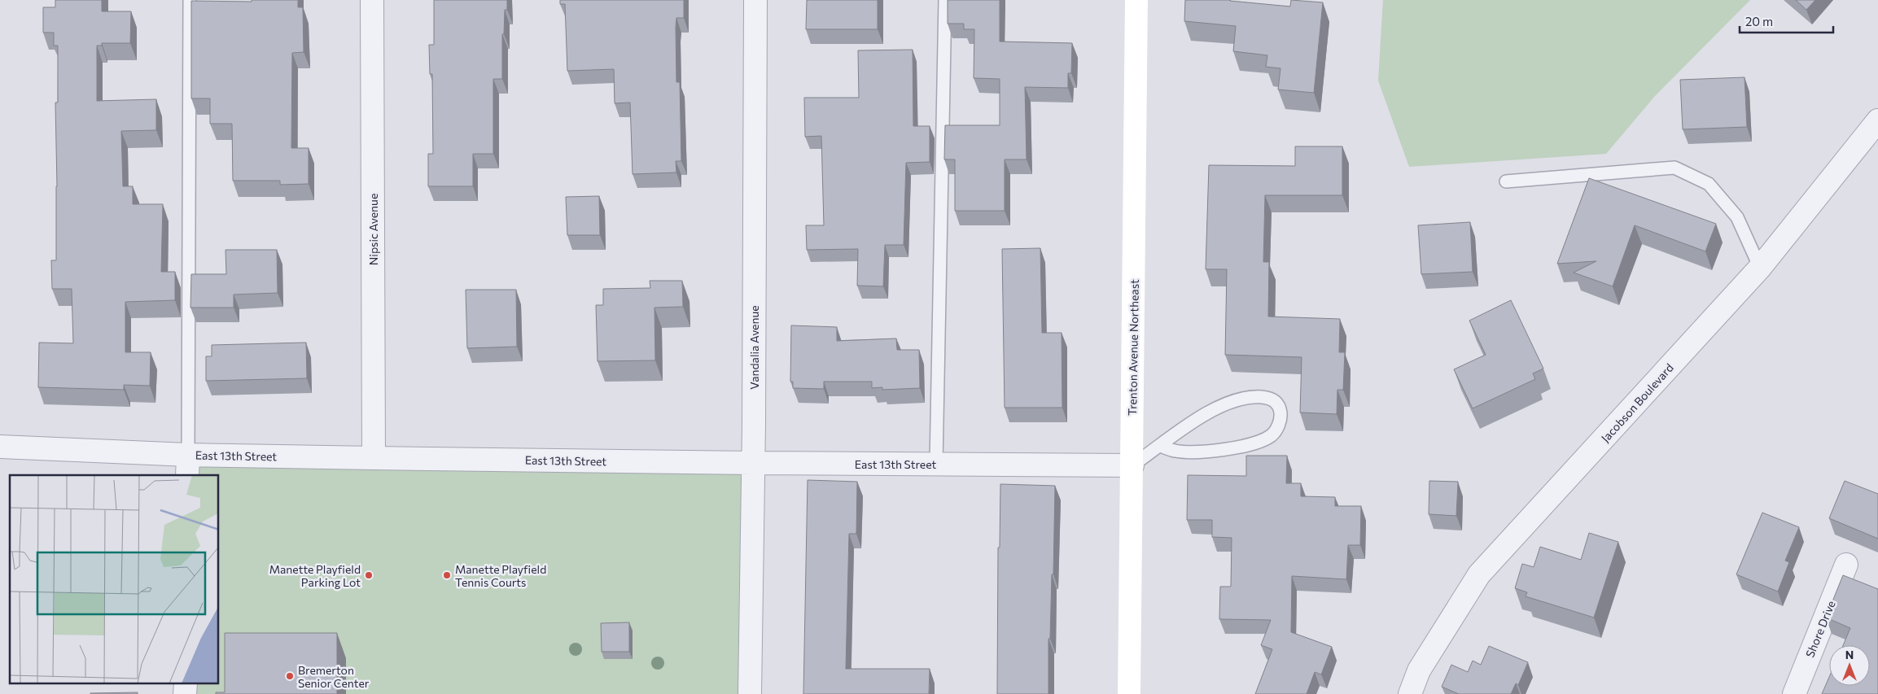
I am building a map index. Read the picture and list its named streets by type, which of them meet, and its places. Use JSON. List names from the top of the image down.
{
  "streets": {
    "main road": ["Trenton Avenue Northeast"],
    "street": [
      "Nipsic Avenue",
      "Vandalia Avenue",
      "Jacobson Boulevard",
      "East 13th Street",
      "Shore Drive"
    ]
  },
  "crossings": [
    ["Nipsic Avenue", "East 13th Street"],
    ["Vandalia Avenue", "East 13th Street"],
    ["Trenton Avenue Northeast", "East 13th Street"]
  ],
  "places": ["Manette Playfield Parking Lot", "Manette Playfield Tennis Courts", "Bremerton Senior Center"],
  "scale_bar": "20 m",
  "north": "top"
}
